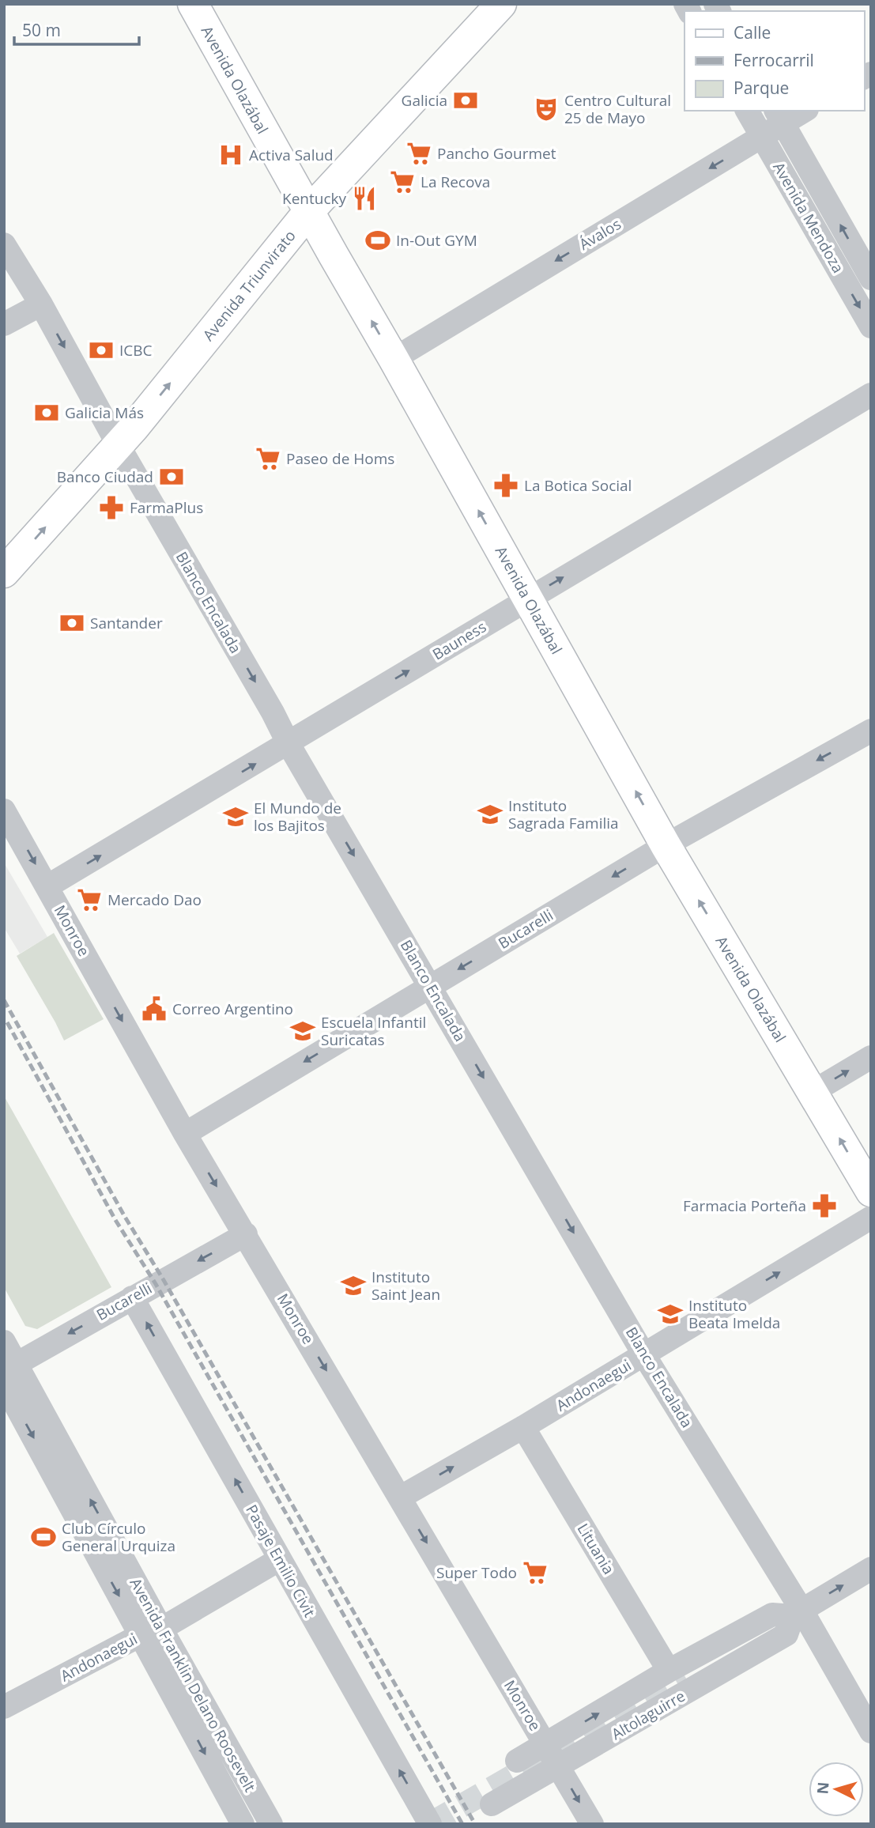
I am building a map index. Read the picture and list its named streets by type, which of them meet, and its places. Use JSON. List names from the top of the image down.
{
  "streets": {
    "main road": ["Avenida Olazábal", "Avenida Triunvirato"],
    "street": [
      "Avenida Mendoza",
      "Ávalos",
      "Blanco Encalada",
      "Bauness",
      "Bucarelli",
      "Monroe",
      "Andonaegui",
      "Lituania",
      "Pasaje Emilio Civit",
      "Avenida Franklin Delano Roosevelt",
      "Altolaguirre"
    ]
  },
  "crossings": [
    ["Avenida Olazábal", "Ávalos"],
    ["Avenida Olazábal", "Avenida Triunvirato"],
    ["Avenida Olazábal", "Bauness"],
    ["Avenida Olazábal", "Bucarelli"],
    ["Avenida Mendoza", "Ávalos"],
    ["Avenida Triunvirato", "Blanco Encalada"],
    ["Blanco Encalada", "Bauness"],
    ["Blanco Encalada", "Bucarelli"],
    ["Blanco Encalada", "Andonaegui"],
    ["Blanco Encalada", "Altolaguirre"],
    ["Bauness", "Monroe"],
    ["Bucarelli", "Monroe"],
    ["Bucarelli", "Pasaje Emilio Civit"],
    ["Bucarelli", "Avenida Franklin Delano Roosevelt"],
    ["Monroe", "Andonaegui"],
    ["Monroe", "Altolaguirre"],
    ["Andonaegui", "Lituania"],
    ["Andonaegui", "Pasaje Emilio Civit"],
    ["Andonaegui", "Avenida Franklin Delano Roosevelt"],
    ["Lituania", "Altolaguirre"]
  ],
  "one_way": [
    "Avenida Olazábal",
    "Ávalos",
    "Avenida Triunvirato",
    "Blanco Encalada",
    "Bauness",
    "Bucarelli",
    "Monroe",
    "Andonaegui",
    "Pasaje Emilio Civit"
  ],
  "places": {
    "bank": [
      "Galicia",
      "ICBC",
      "Galicia Más",
      "Banco Ciudad",
      "Santander"
    ],
    "theatre": ["Centro Cultural 25 de Mayo"],
    "supermarket": [
      "Pancho Gourmet",
      "La Recova",
      "Paseo de Homs",
      "Mercado Dao",
      "Super Todo"
    ],
    "hospital": ["Activa Salud"],
    "restaurant": ["Kentucky"],
    "sports": ["In-Out GYM", "Club Círculo General Urquiza"],
    "pharmacy": ["La Botica Social", "FarmaPlus", "Farmacia Porteña"],
    "school or university": [
      "Instituto Sagrada Familia",
      "El Mundo de los Bajitos",
      "Escuela Infantil Suricatas",
      "Instituto Saint Jean",
      "Instituto Beata Imelda"
    ],
    "public building": ["Correo Argentino"]
  },
  "legend": ["Calle", "Ferrocarril", "Parque"],
  "scale_bar": "50 m",
  "north": "left"
}
